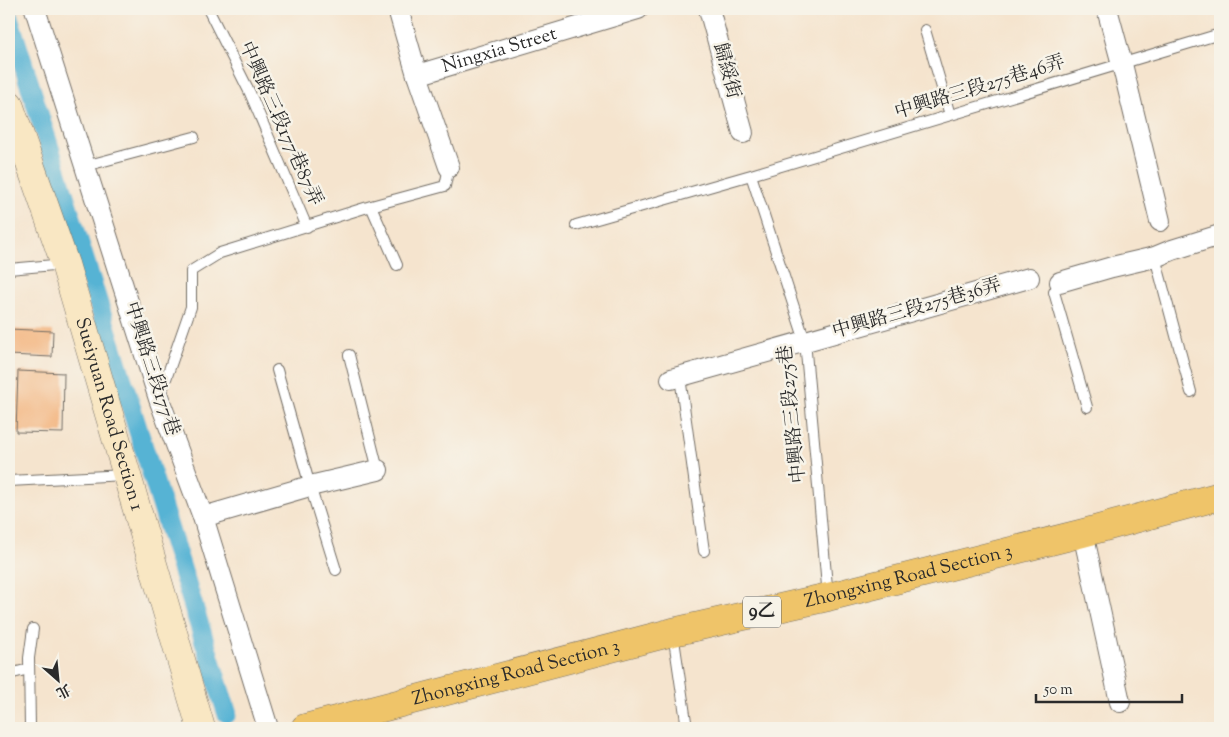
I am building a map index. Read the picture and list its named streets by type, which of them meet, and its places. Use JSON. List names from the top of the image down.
{
  "streets": {
    "main road": ["Zhongxing Road Section 3", "9乙"],
    "street": [
      "Ningxia Street",
      "歸綏街",
      "中興路三段275巷36弄",
      "中興路三段177巷",
      "Sueiyuan Road Section 1"
    ],
    "lane": ["中興路三段275巷46弄", "中興路三段177巷87弄", "中興路三段275巷"]
  },
  "crossings": [
    ["中興路三段275巷46弄", "中興路三段275巷"],
    ["中興路三段275巷36弄", "中興路三段275巷"],
    ["中興路三段275巷", "Zhongxing Road Section 3"]
  ],
  "scale_bar": "50 m",
  "north": "bottom right"
}
